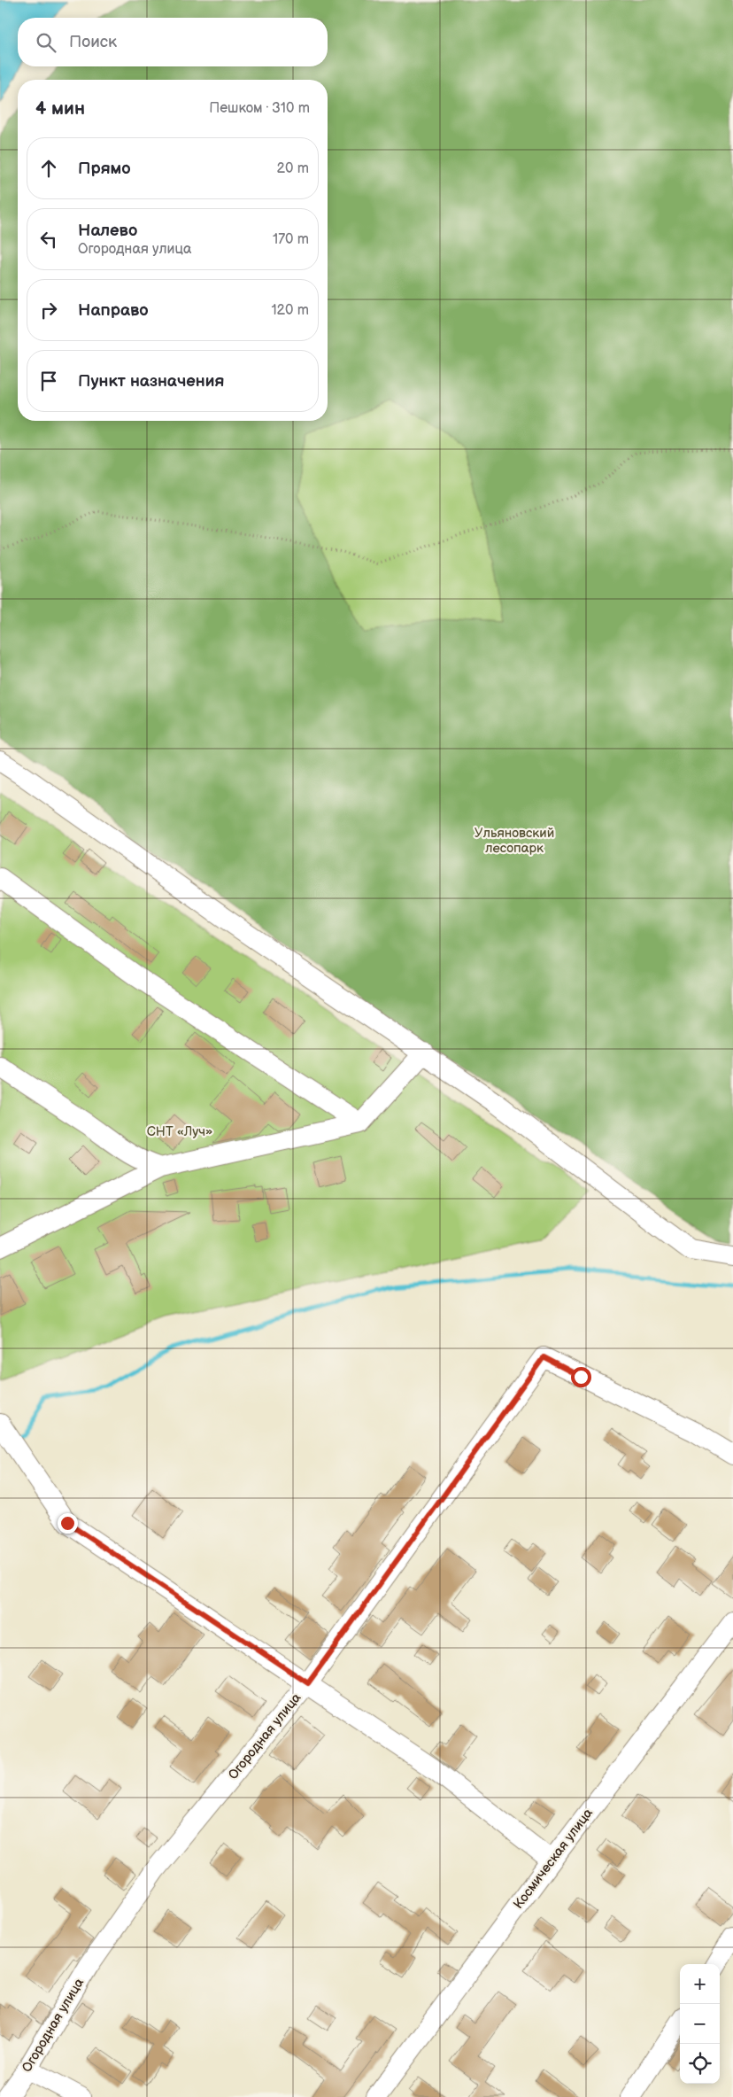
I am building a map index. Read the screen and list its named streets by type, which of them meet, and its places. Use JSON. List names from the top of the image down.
{
  "streets": {
    "street": ["Огородная улица", "Космическая улица"]
  },
  "parks": ["Ульяновский лесопарк", "СНТ «Луч»"],
  "page": {
    "search": "Поиск",
    "heading": ["4 мин", "Пешком · 310 m"],
    "list": [
      ["Прямо", "20 m"],
      ["Налево", "Огородная улица", "170 m"],
      ["Направо", "120 m"],
      "Пункт назначения"
    ],
    "map_buttons": ["+", "−"]
  }
}
